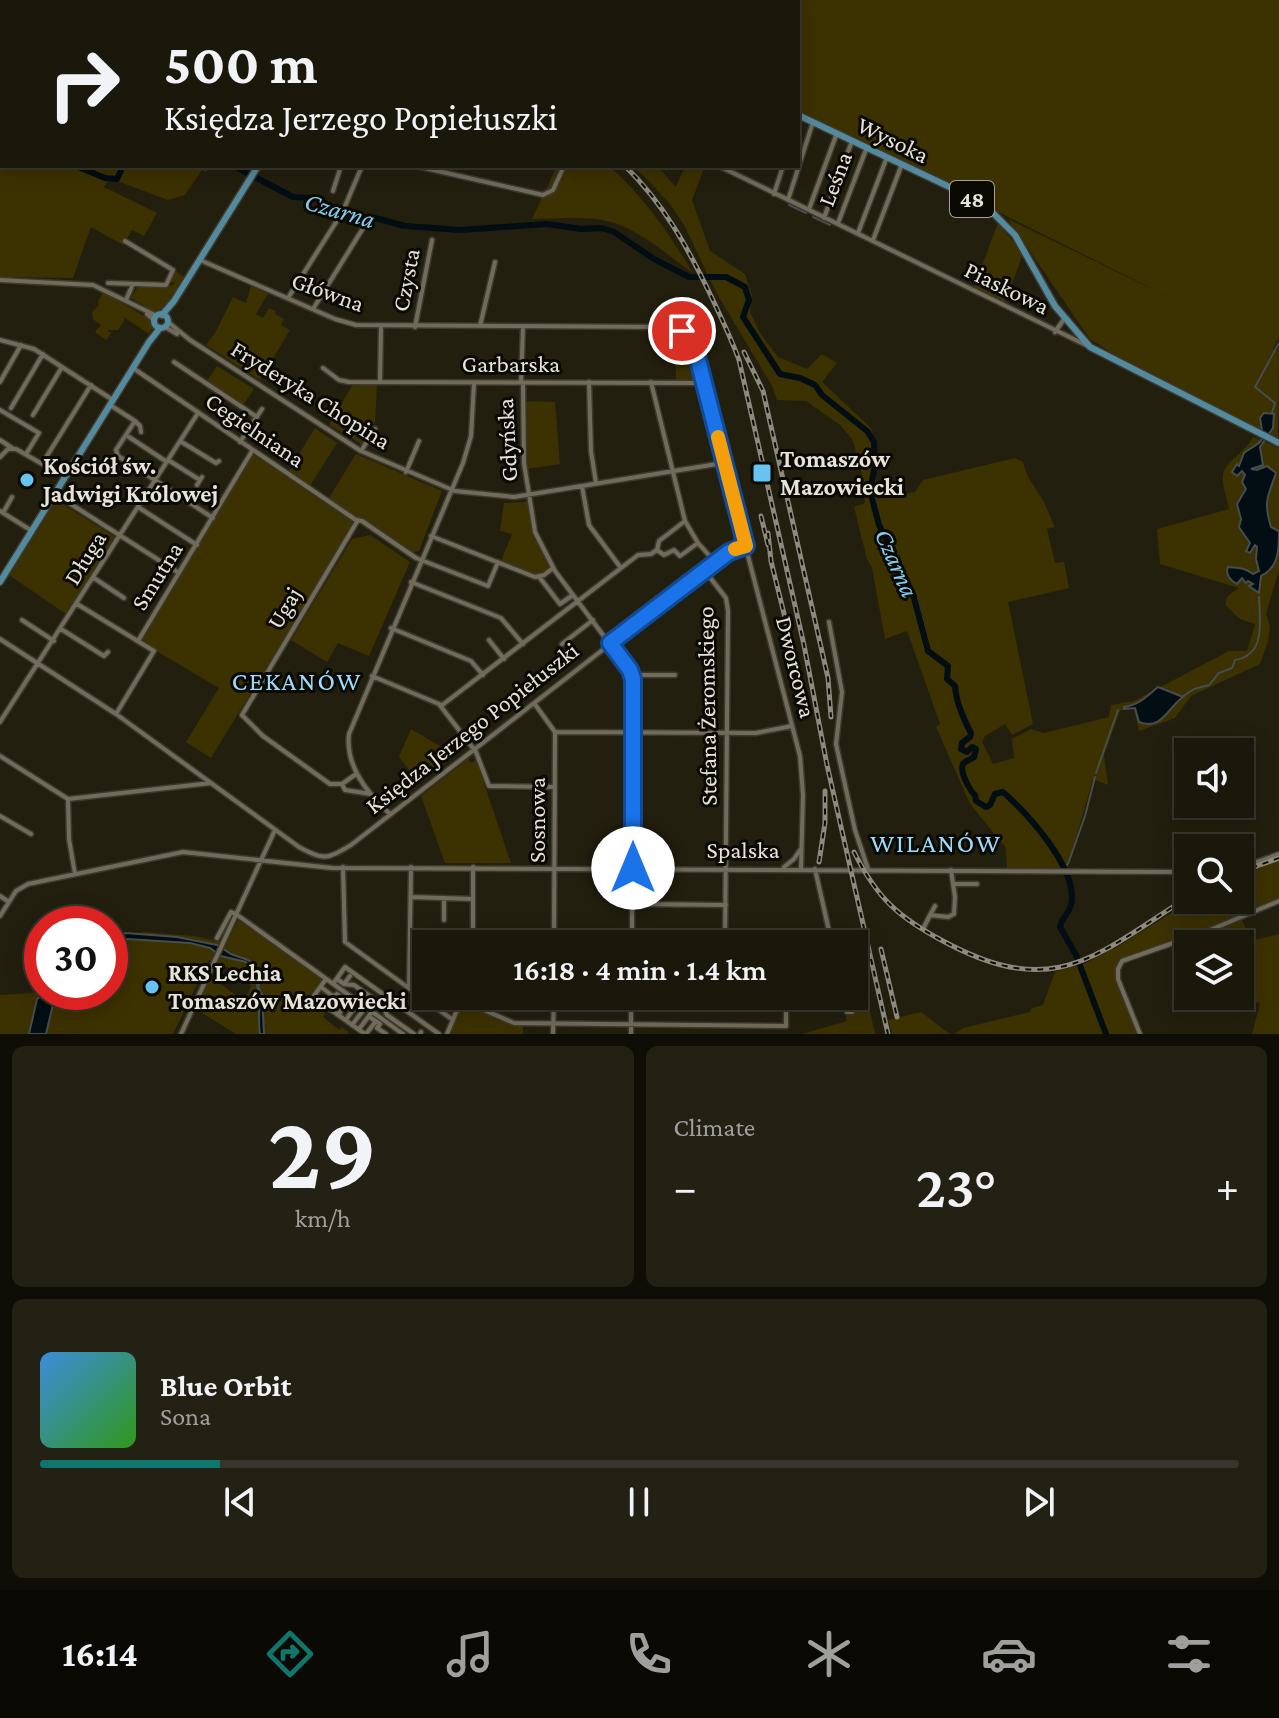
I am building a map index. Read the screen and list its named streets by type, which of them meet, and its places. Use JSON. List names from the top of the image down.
{
  "streets": {
    "main road": ["Wysoka", "48", "Piaskowa"],
    "street": [
      "Leśna",
      "Czysta",
      "Główna",
      "Garbarska",
      "Fryderyka Chopina",
      "Cegielniana",
      "Gdyńska",
      "Długa",
      "Smutna",
      "Ugaj",
      "Dworcowa",
      "Stefana Żeromskiego",
      "Księdza Jerzego Popiełuszki",
      "Sosnowa",
      "Spalska"
    ]
  },
  "crossings": [
    ["Wysoka", "Leśna"],
    ["Wysoka", "Piaskowa"],
    ["Leśna", "Piaskowa"],
    ["Czysta", "Główna"],
    ["Główna", "Gdyńska"],
    ["Główna", "Dworcowa"],
    ["Garbarska", "Gdyńska"],
    ["Garbarska", "Dworcowa"],
    ["Fryderyka Chopina", "Gdyńska"],
    ["Fryderyka Chopina", "Dworcowa"],
    ["Cegielniana", "Długa"],
    ["Cegielniana", "Smutna"],
    ["Cegielniana", "Ugaj"],
    ["Gdyńska", "Księdza Jerzego Popiełuszki"],
    ["Dworcowa", "Księdza Jerzego Popiełuszki"],
    ["Dworcowa", "Spalska"],
    ["Stefana Żeromskiego", "Księdza Jerzego Popiełuszki"],
    ["Stefana Żeromskiego", "Spalska"],
    ["Księdza Jerzego Popiełuszki", "Spalska"],
    ["Sosnowa", "Spalska"]
  ],
  "districts": ["CEKANÓW", "WILANÓW"],
  "water": ["Czarna"],
  "places": {
    "transit": ["Tomaszów Mazowiecki"],
    "other": ["Kościół św. Jadwigi Królowej", "RKS Lechia Tomaszów Mazowiecki"]
  },
  "page": {
    "turn": ["500 m", "Księdza Jerzego Popiełuszki"],
    "limit": "30",
    "trip": "16:18 · 4 min · 1.4 km",
    "tile": [
      ["29", "km/h"],
      "Climate"
    ],
    "heat": ["−", "23°", "+"],
    "song": ["Blue Orbit", "Sona"],
    "tabs": "16:14"
  }
}
